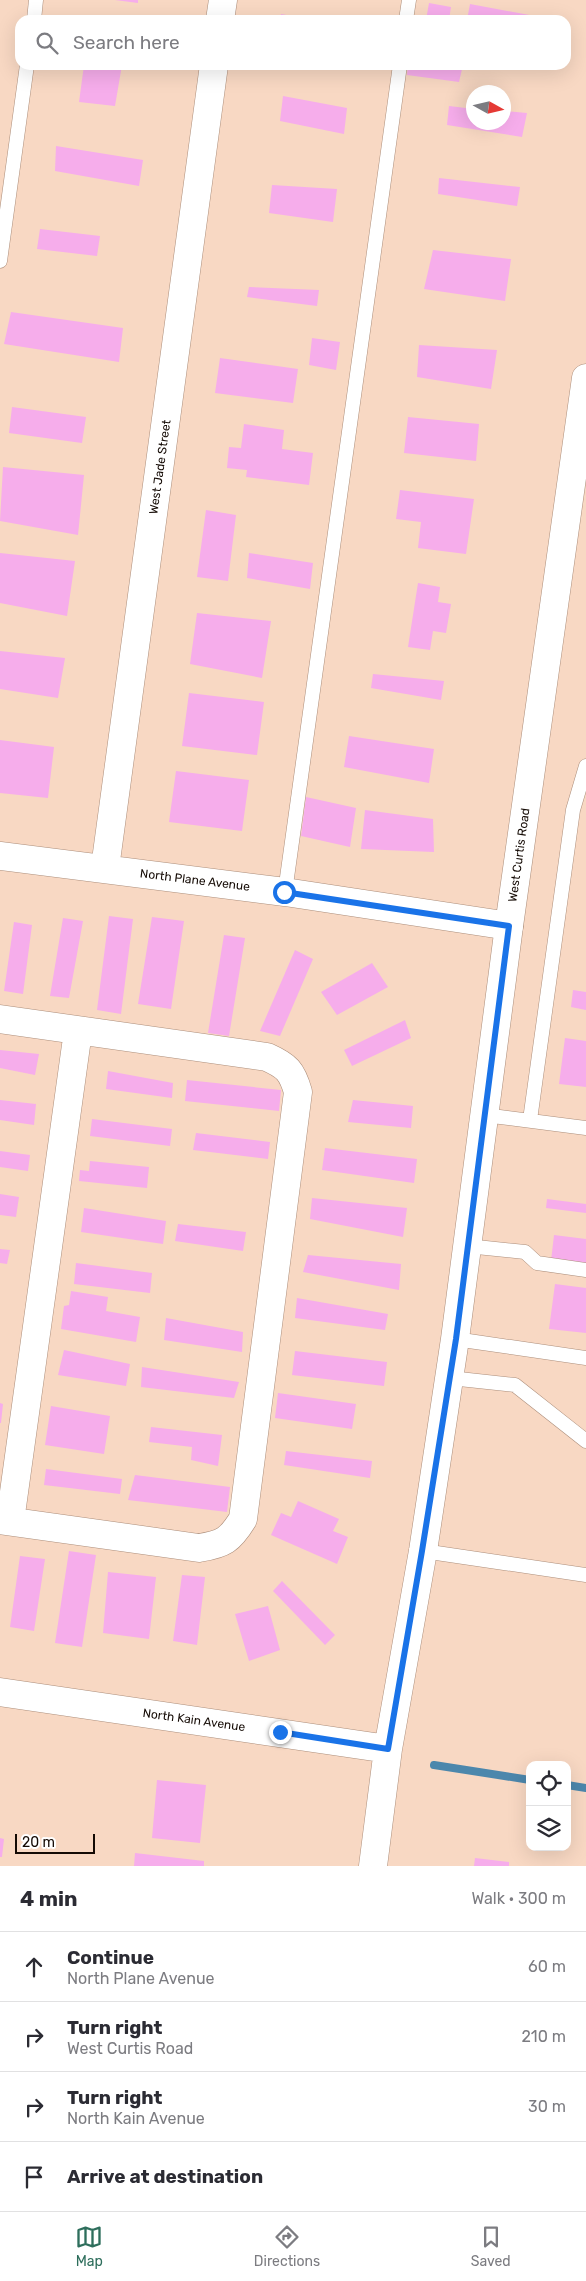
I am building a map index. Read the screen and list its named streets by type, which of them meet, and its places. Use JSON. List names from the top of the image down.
{
  "streets": {
    "street": [
      "West Jade Street",
      "West Curtis Road",
      "North Plane Avenue",
      "North Kain Avenue"
    ]
  },
  "crossings": [
    ["West Jade Street", "North Plane Avenue"],
    ["West Curtis Road", "North Plane Avenue"],
    ["West Curtis Road", "North Kain Avenue"]
  ],
  "scale_bar": "20 m",
  "north": "right",
  "page": {
    "search": "Search here",
    "scale": "20 m",
    "heading": ["4 min", "Walk · 300 m"],
    "list": [
      ["Continue", "North Plane Avenue", "60 m"],
      ["Turn right", "West Curtis Road", "210 m"],
      ["Turn right", "North Kain Avenue", "30 m"],
      "Arrive at destination"
    ],
    "nav": ["Map", "Directions", "Saved"]
  }
}
